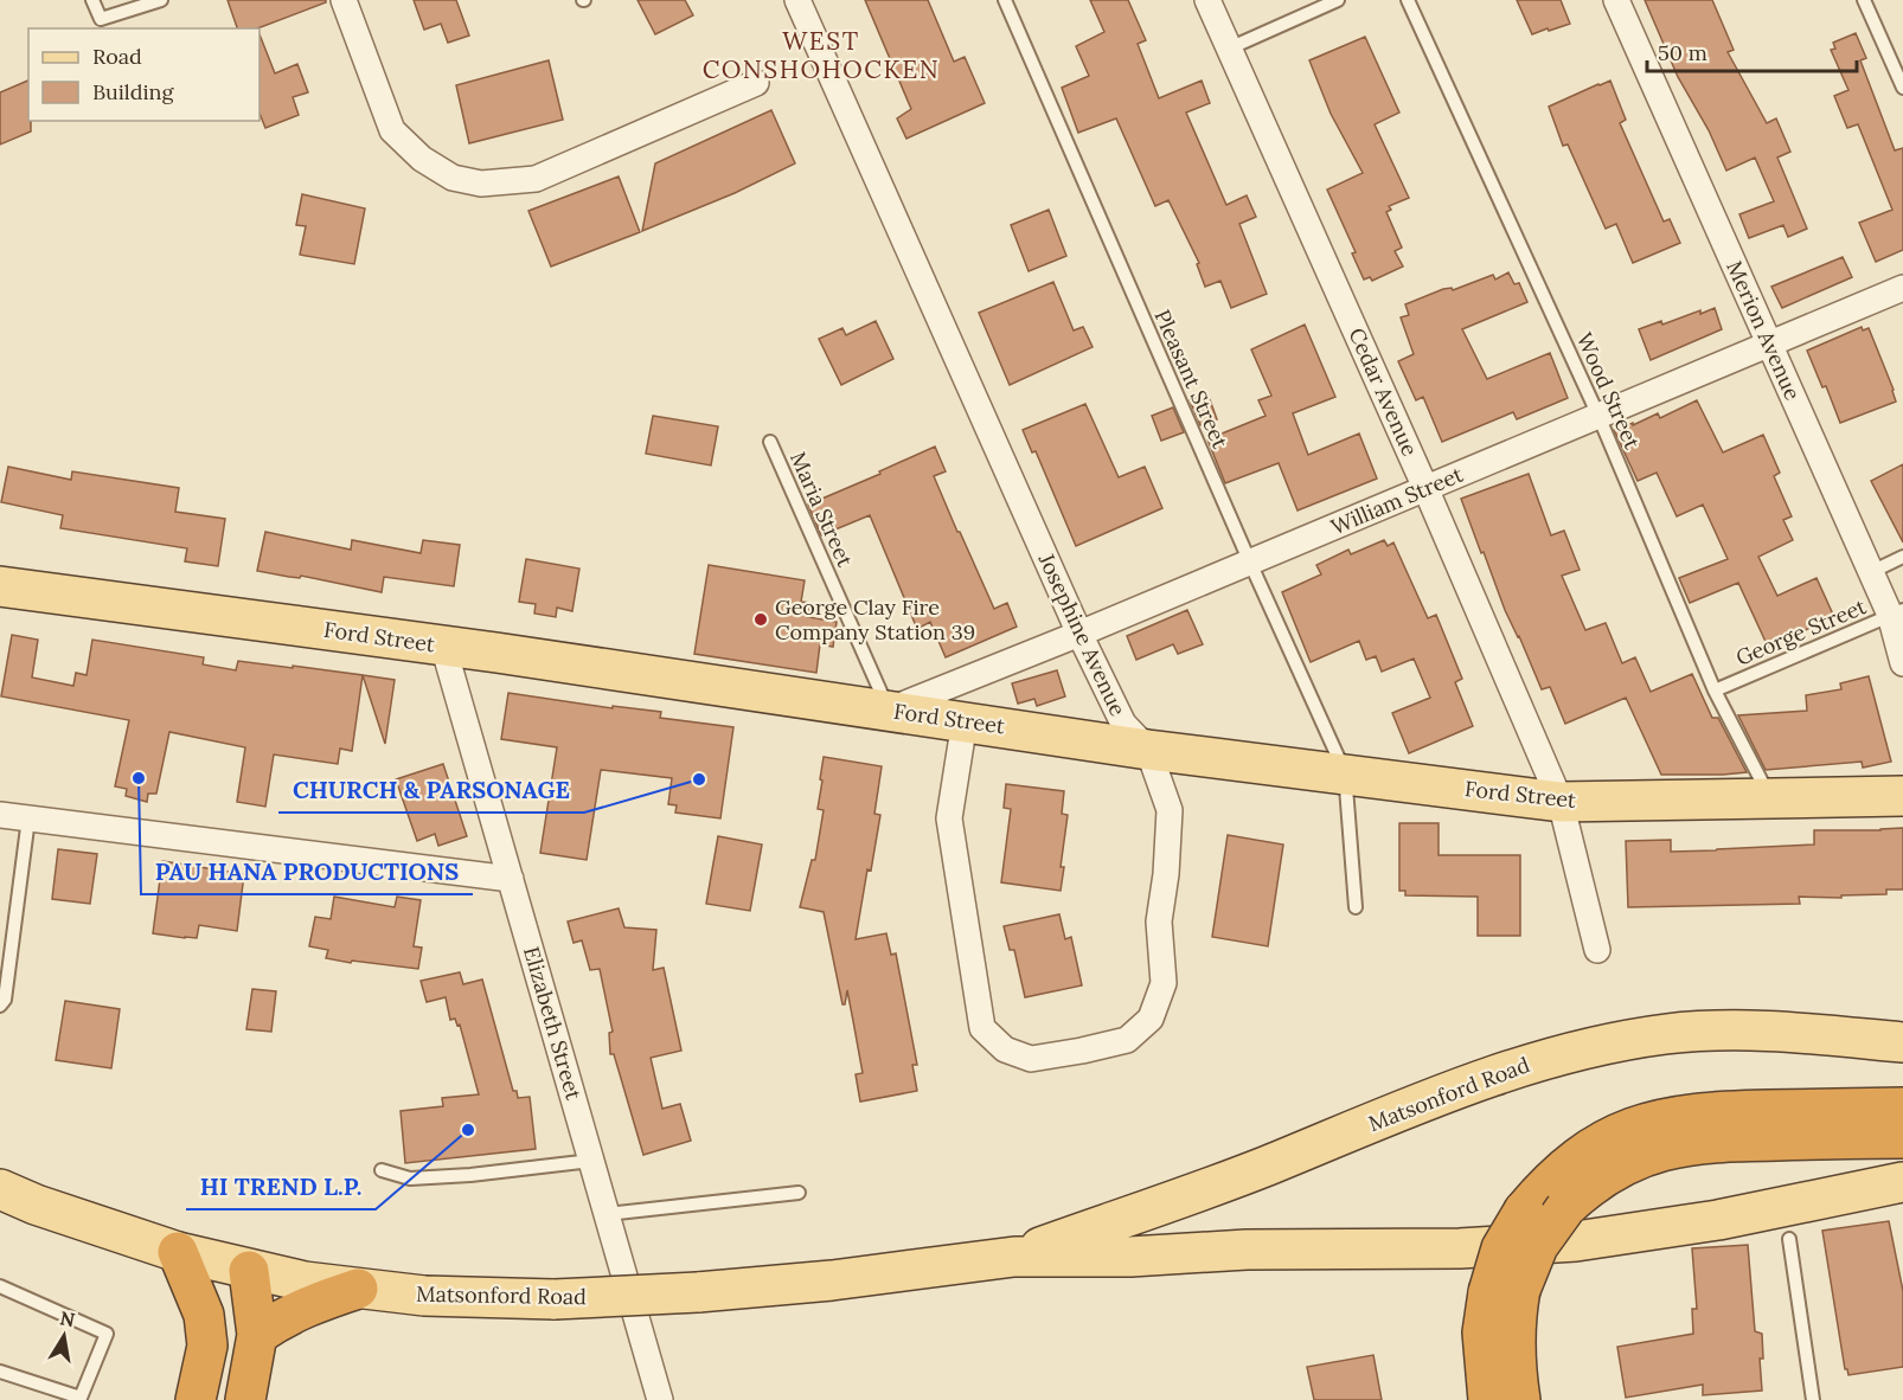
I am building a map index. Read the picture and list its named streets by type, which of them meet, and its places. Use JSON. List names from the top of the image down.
{
  "streets": {
    "main road": ["Ford Street", "Matsonford Road"],
    "street": [
      "Merion Avenue",
      "Cedar Avenue",
      "William Street",
      "Josephine Avenue",
      "Elizabeth Street"
    ],
    "lane": [
      "Pleasant Street",
      "Wood Street",
      "Maria Street",
      "George Street"
    ]
  },
  "crossings": [
    ["Merion Avenue", "William Street"],
    ["Merion Avenue", "George Street"],
    ["Pleasant Street", "William Street"],
    ["Pleasant Street", "Ford Street"],
    ["Wood Street", "William Street"],
    ["Wood Street", "George Street"],
    ["Wood Street", "Ford Street"],
    ["Cedar Avenue", "William Street"],
    ["Cedar Avenue", "Ford Street"],
    ["William Street", "Maria Street"],
    ["William Street", "Josephine Avenue"],
    ["William Street", "Ford Street"],
    ["Maria Street", "Ford Street"],
    ["Josephine Avenue", "Ford Street"],
    ["Ford Street", "Elizabeth Street"]
  ],
  "districts": ["WEST CONSHOHOCKEN"],
  "places": [
    "George Clay Fire Company Station 39",
    "PAU HANA PRODUCTIONS",
    "CHURCH & PARSONAGE",
    "HI TREND L.P."
  ],
  "legend": ["Road", "Building"],
  "scale_bar": "50 m",
  "north": "top"
}
